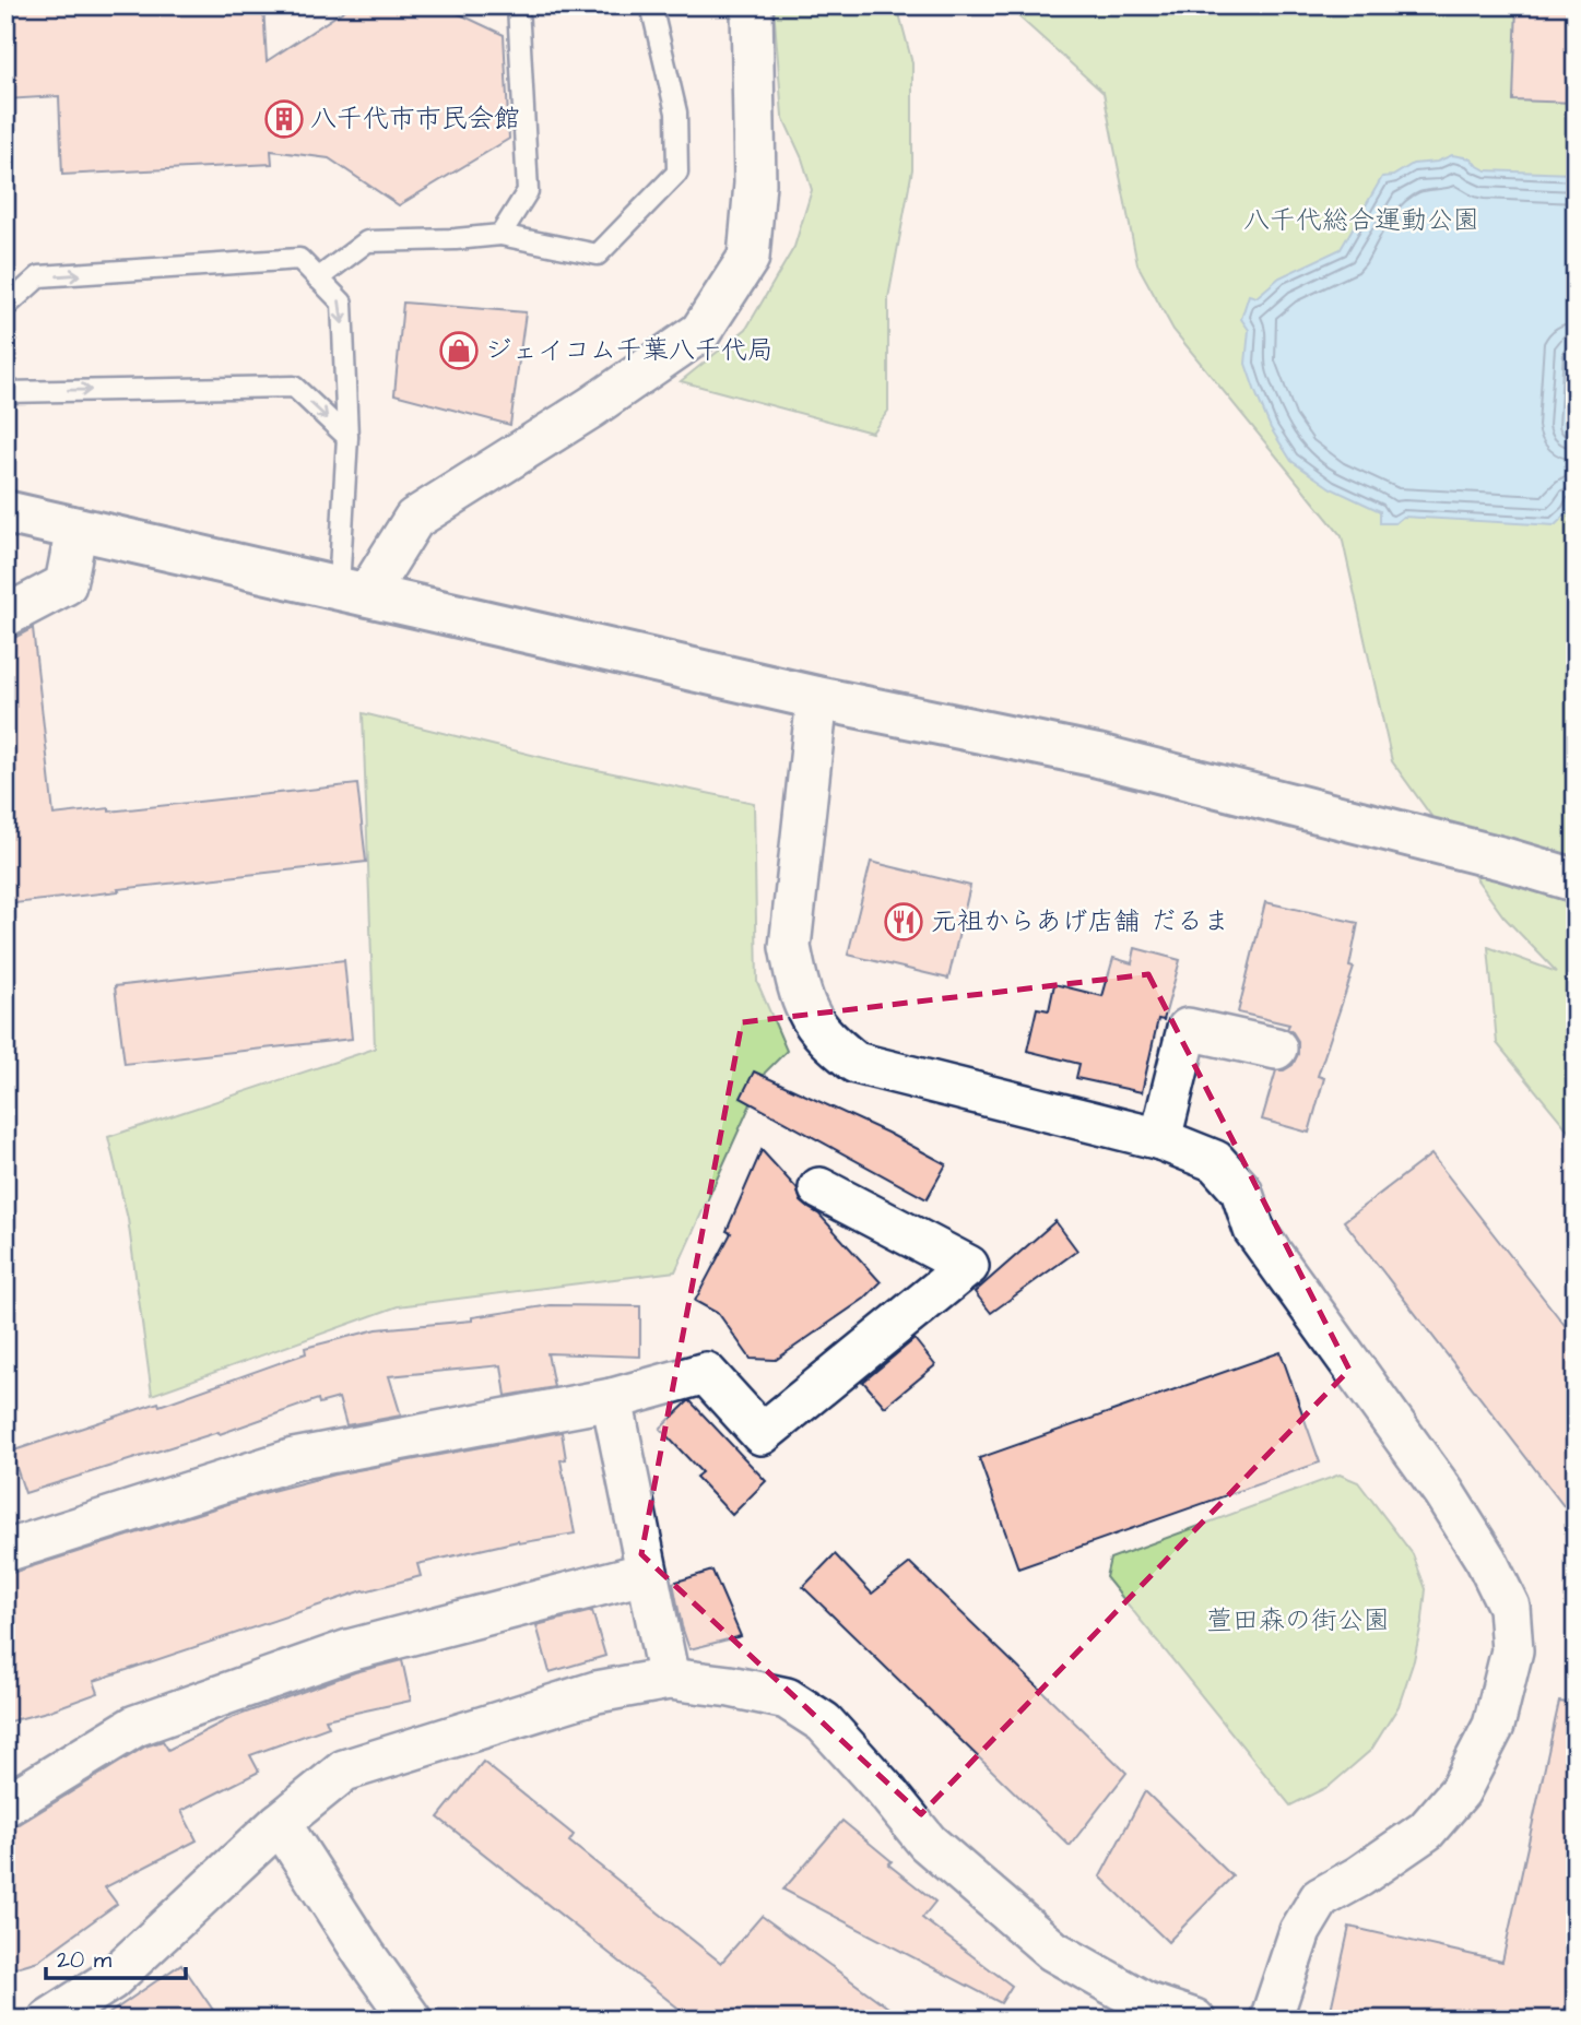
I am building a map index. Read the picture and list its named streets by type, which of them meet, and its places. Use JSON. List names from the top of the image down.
{
  "parks": ["八千代総合運動公園", "萱田森の街公園"],
  "places": {
    "building": ["八千代市市民会館"],
    "shop": ["ジェイコム千葉八千代局"],
    "restaurant": ["元祖からあげ店舗 だるま"]
  },
  "scale_bar": "20 m"
}
